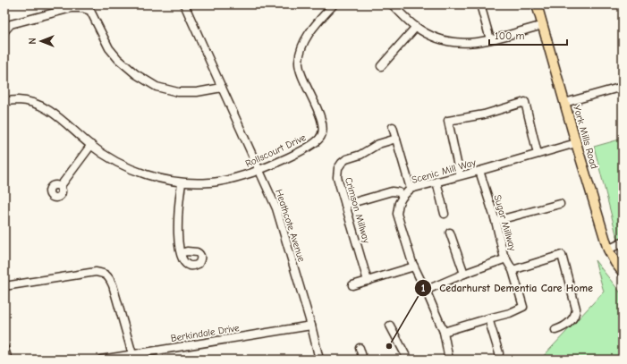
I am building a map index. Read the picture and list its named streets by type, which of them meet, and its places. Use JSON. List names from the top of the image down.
{
  "streets": {
    "main road": ["York Mills Road"],
    "street": [
      "Rollscourt Drive",
      "Scenic Mill Way",
      "Crimson Millway",
      "Sugar Millway",
      "Heathcote Avenue",
      "Berkindale Drive"
    ]
  },
  "crossings": [
    ["York Mills Road", "Scenic Mill Way"],
    ["Rollscourt Drive", "Heathcote Avenue"],
    ["Scenic Mill Way", "Sugar Millway"],
    ["Heathcote Avenue", "Berkindale Drive"]
  ],
  "places": ["Cedarhurst Dementia Care Home"],
  "scale_bar": "100 m",
  "north": "left"
}
